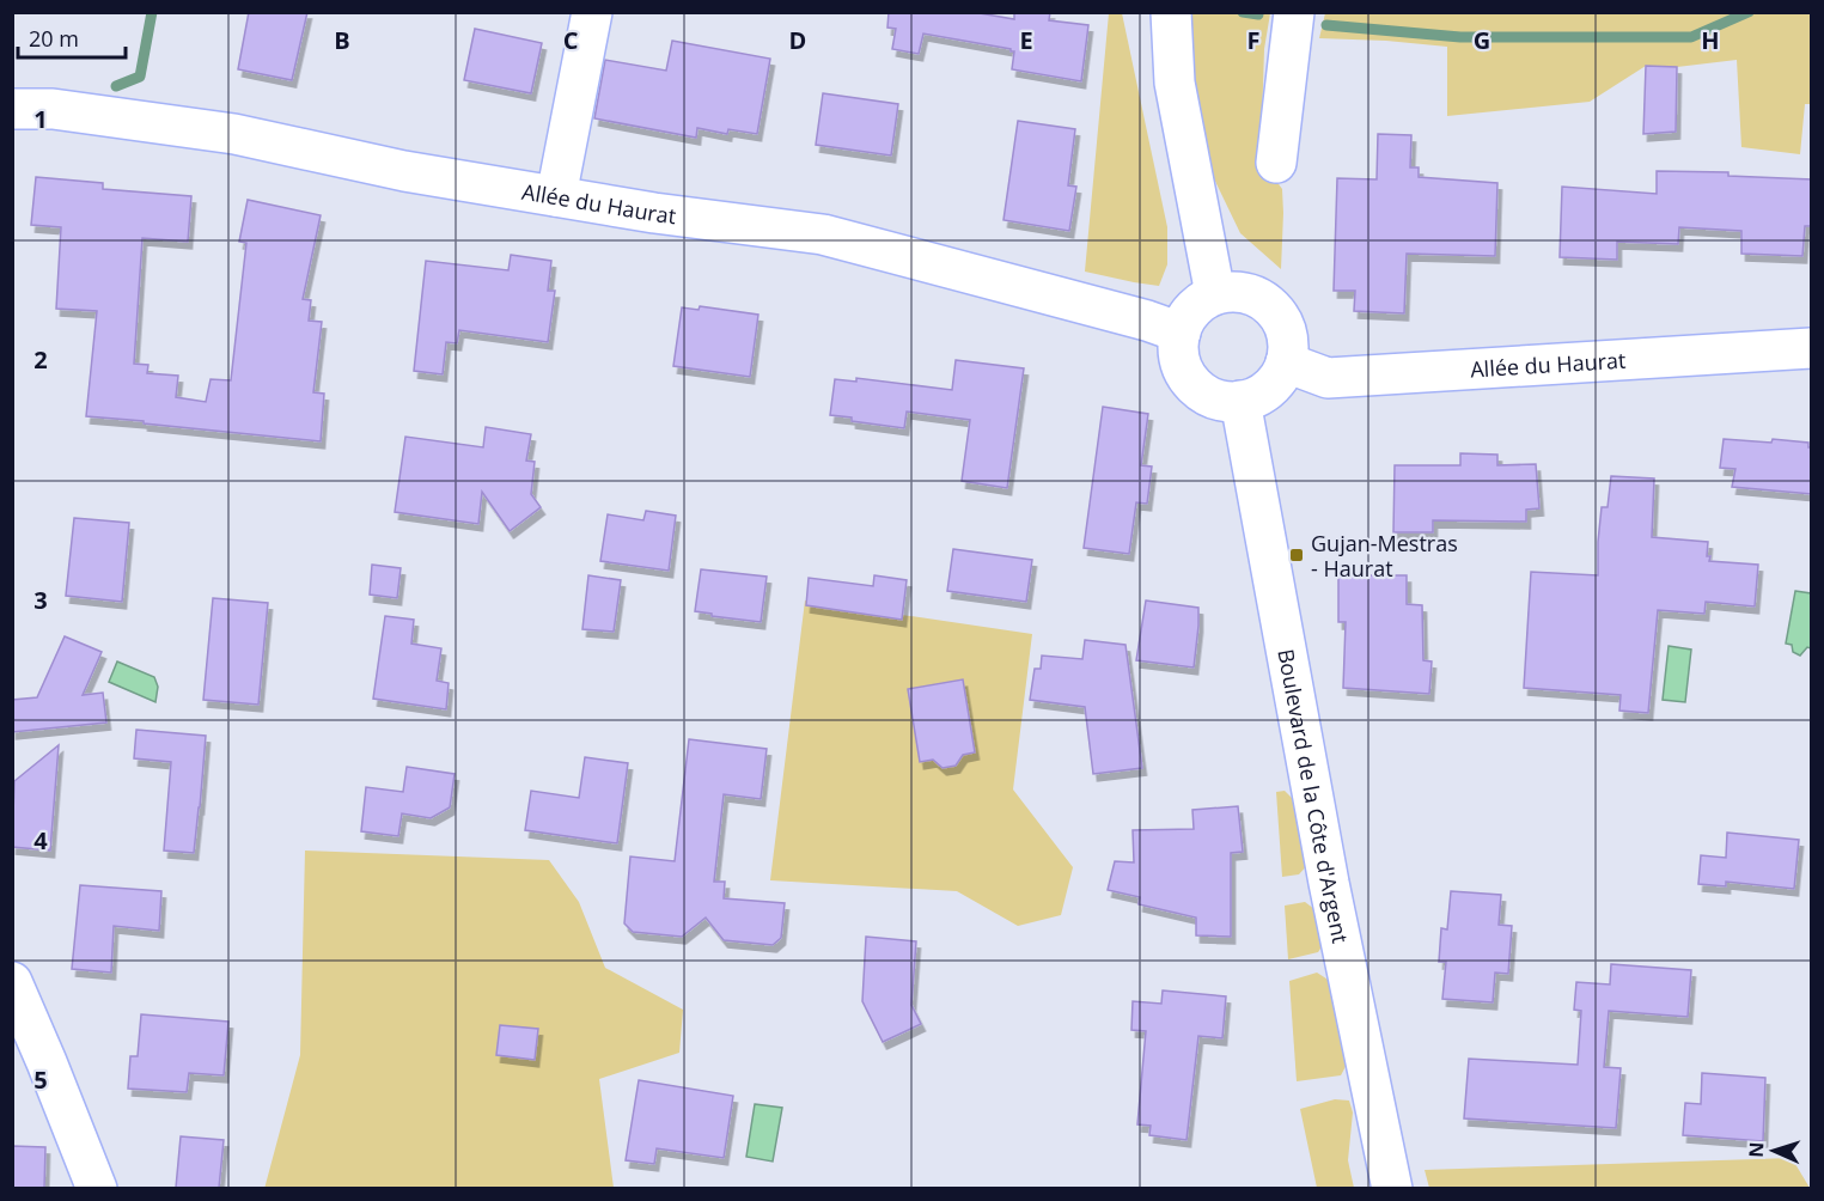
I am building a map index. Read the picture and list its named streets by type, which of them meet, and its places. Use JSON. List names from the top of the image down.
{
  "streets": {
    "street": ["Allée du Haurat", "Boulevard de la Côte d'Argent"]
  },
  "crossings": [
    ["Allée du Haurat", "Boulevard de la Côte d'Argent"]
  ],
  "places": {
    "transit": ["Gujan-Mestras - Haurat"]
  },
  "scale_bar": "20 m",
  "north": "left",
  "grid": {
    "columns": [
      "B",
      "C",
      "D",
      "E",
      "F",
      "G",
      "H"
    ],
    "rows": [
      "1",
      "2",
      "3",
      "4",
      "5"
    ]
  }
}
